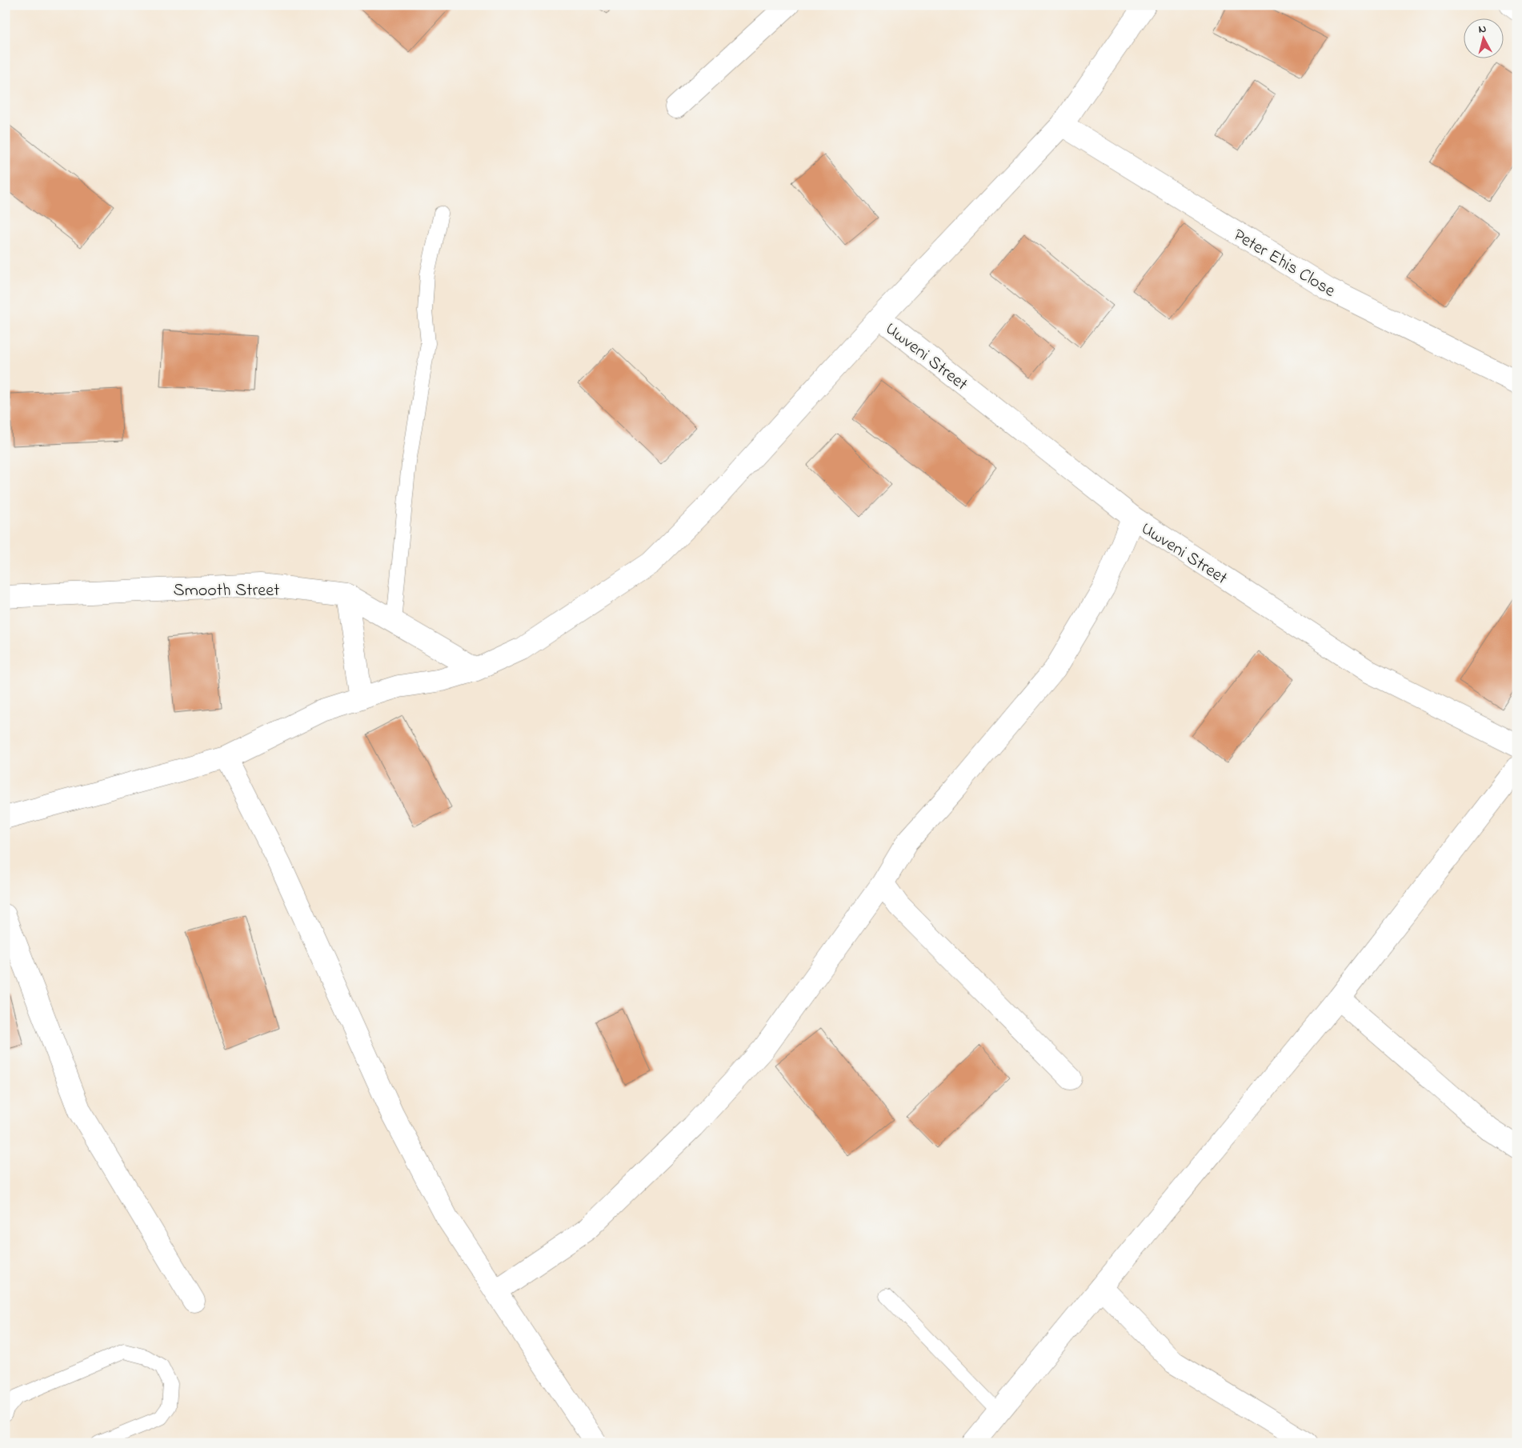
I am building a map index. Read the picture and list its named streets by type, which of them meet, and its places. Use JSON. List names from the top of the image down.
{
  "streets": {
    "street": ["Peter Ehis Close", "Uwveni Street", "Smooth Street"]
  },
  "north": "top"
}
